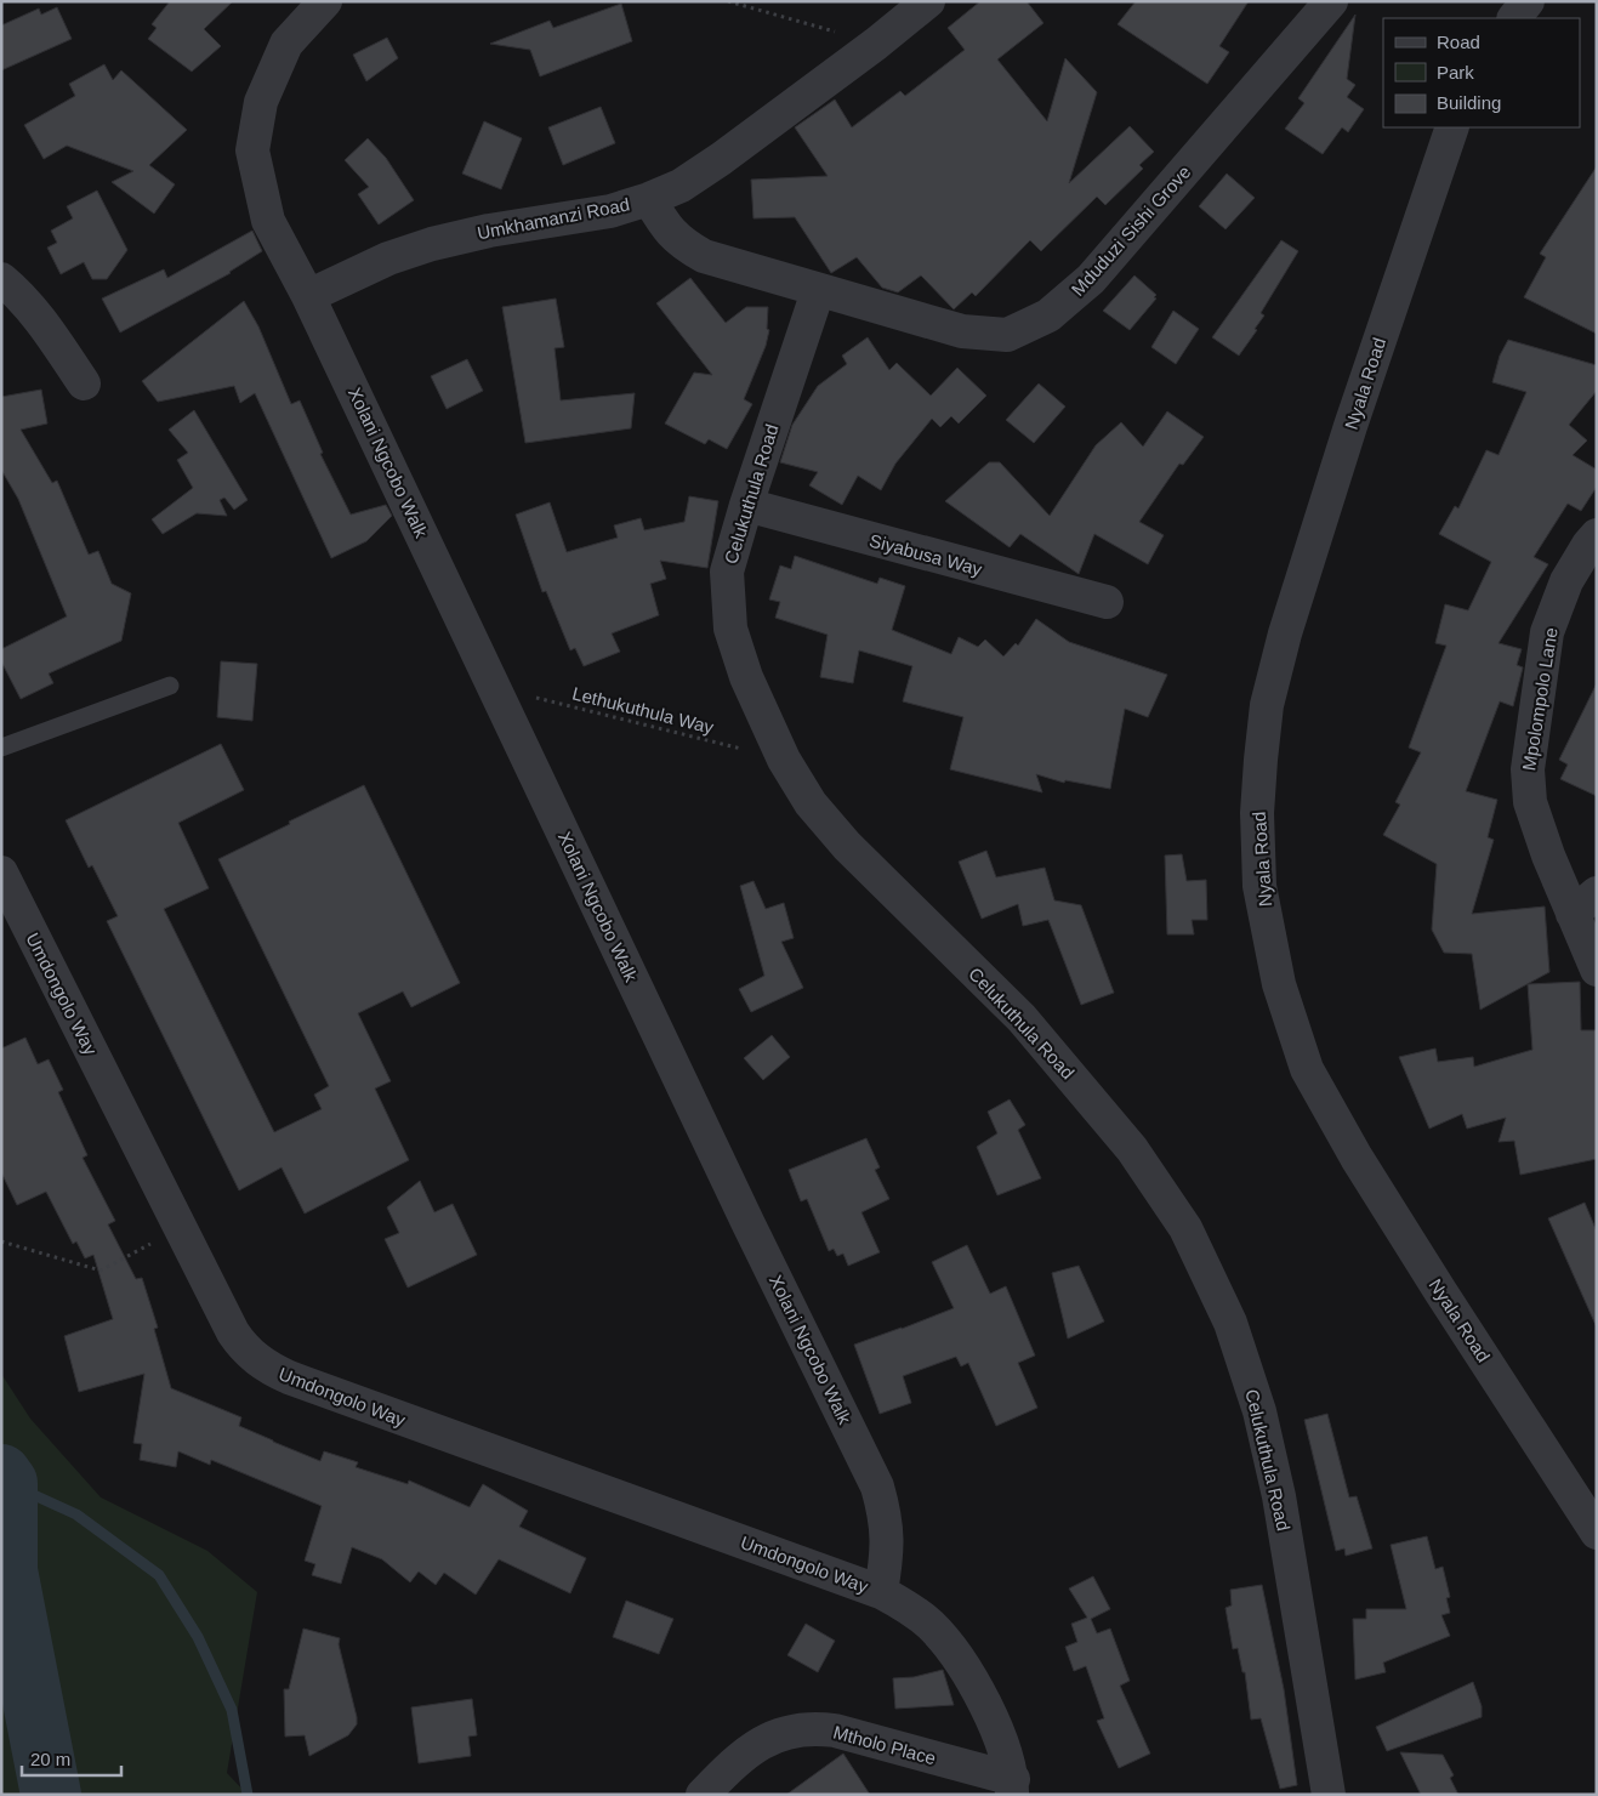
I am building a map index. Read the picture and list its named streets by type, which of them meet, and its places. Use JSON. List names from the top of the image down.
{
  "streets": {
    "street": [
      "Umkhamanzi Road",
      "Mduduzi Sishi Grove",
      "Nyala Road",
      "Xolani Ngcobo Walk",
      "Celukuthula Road",
      "Siyabusa Way",
      "Mpolompolo Lane",
      "Umdongolo Way",
      "Mtholo Place"
    ],
    "path": ["Lethukuthula Way"]
  },
  "crossings": [
    ["Umkhamanzi Road", "Mduduzi Sishi Grove"],
    ["Umkhamanzi Road", "Xolani Ngcobo Walk"],
    ["Mduduzi Sishi Grove", "Celukuthula Road"],
    ["Xolani Ngcobo Walk", "Lethukuthula Way"],
    ["Xolani Ngcobo Walk", "Umdongolo Way"],
    ["Celukuthula Road", "Siyabusa Way"],
    ["Celukuthula Road", "Lethukuthula Way"]
  ],
  "legend": ["Road", "Park", "Building"],
  "scale_bar": "20 m"
}
